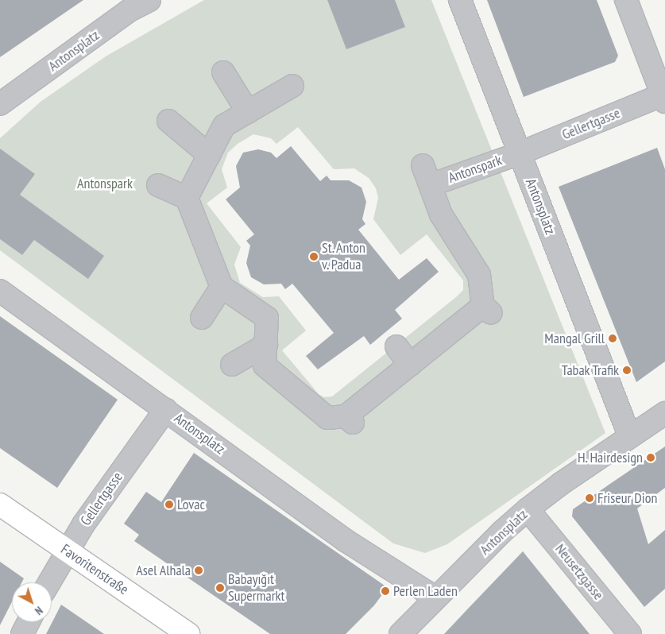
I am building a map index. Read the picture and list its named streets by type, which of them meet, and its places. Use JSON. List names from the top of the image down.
{
  "streets": {
    "main road": ["Favoritenstraße"],
    "street": [
      "Antonsplatz",
      "Gellertgasse",
      "Antonspark",
      "Neusetzgasse"
    ]
  },
  "crossings": [
    ["Antonsplatz", "Gellertgasse"],
    ["Antonsplatz", "Antonspark"],
    ["Antonsplatz", "Neusetzgasse"],
    ["Gellertgasse", "Antonspark"],
    ["Gellertgasse", "Favoritenstraße"]
  ],
  "parks": ["Antonspark"],
  "places": [
    "St. Anton v. Padua",
    "Mangal Grill",
    "Tabak Trafik",
    "H. Hairdesign",
    "Friseur Dion",
    "Lovac",
    "Asel Alhala",
    "Babayığıt Supermarkt",
    "Perlen Laden"
  ],
  "north": "bottom right"
}
